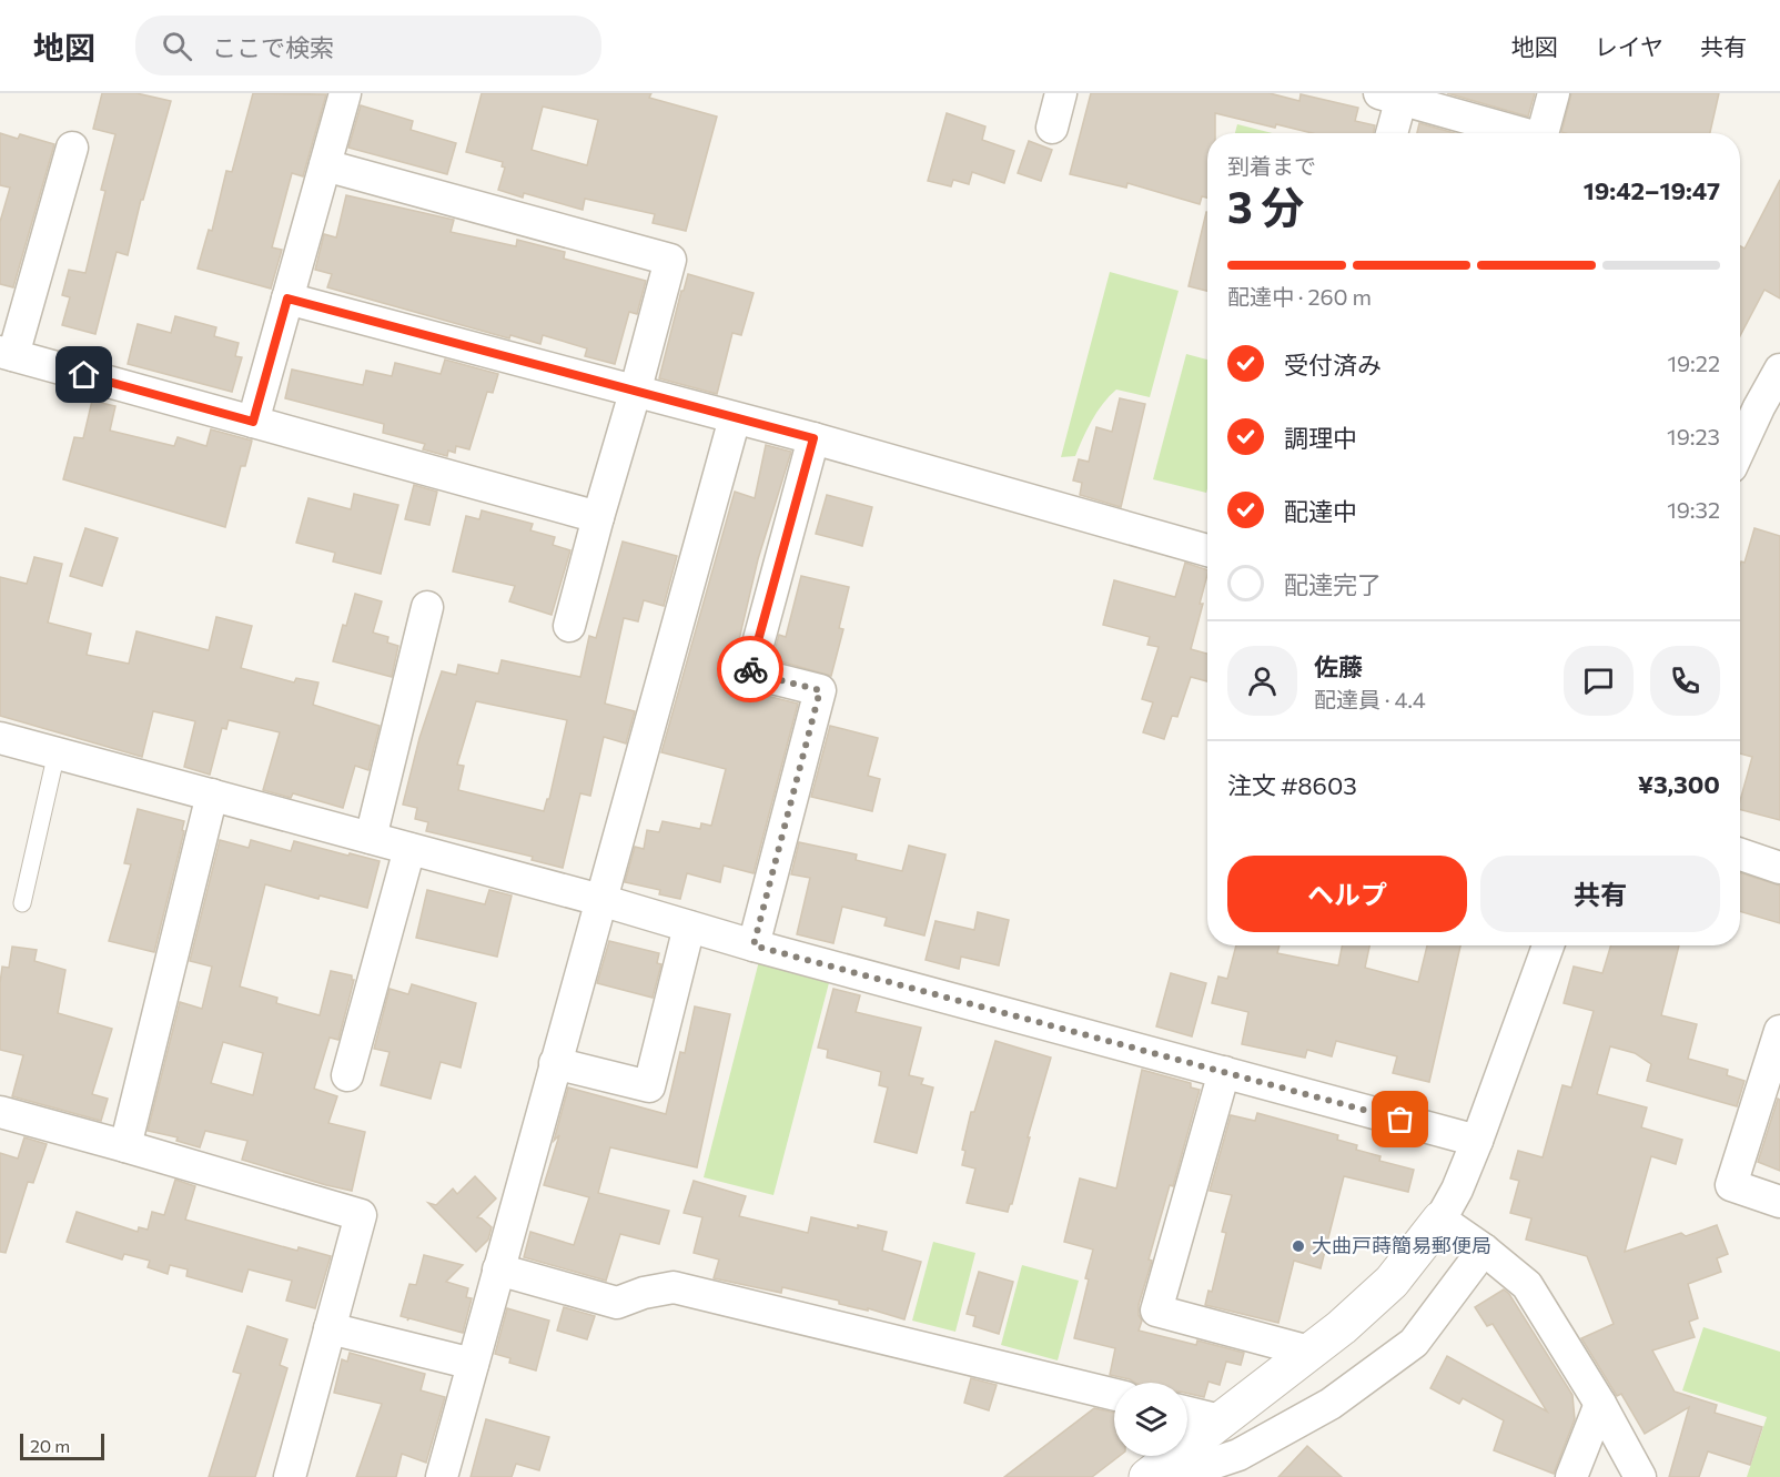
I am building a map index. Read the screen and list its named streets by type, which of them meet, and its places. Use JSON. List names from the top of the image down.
{
  "places": ["大曲戸蒔簡易郵便局"],
  "scale_bar": "20 m",
  "page": {
    "header": "地図",
    "search": "ここで検索",
    "nav": ["地図", "レイヤ", "共有"],
    "heading": ["3 分", "到着まで", "19:42–19:47"],
    "panel": [
      "佐藤",
      "配達員 · 4.4",
      "注文 #8603",
      "¥3,300"
    ],
    "bar": "配達中 · 260 m",
    "list": [
      ["受付済み", "19:22"],
      ["調理中", "19:23"],
      ["配達中", "19:32"],
      "配達完了"
    ],
    "buttons": ["ヘルプ", "共有"],
    "scale": "20 m"
  }
}
